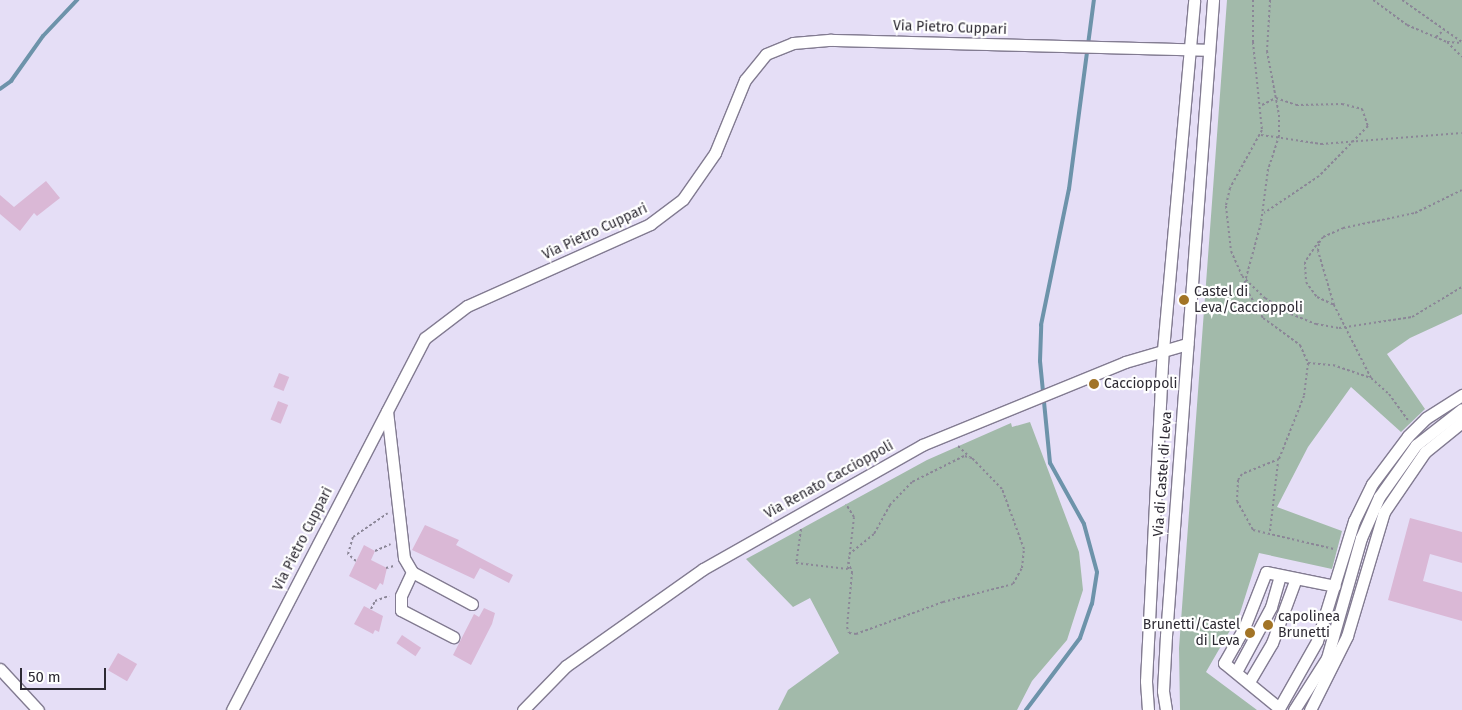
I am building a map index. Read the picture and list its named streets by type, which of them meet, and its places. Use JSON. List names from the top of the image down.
{
  "streets": {
    "street": ["Via Pietro Cuppari", "Via di Castel di Leva", "Via Renato Caccioppoli"]
  },
  "crossings": [
    ["Via Pietro Cuppari", "Via di Castel di Leva"],
    ["Via di Castel di Leva", "Via Renato Caccioppoli"]
  ],
  "places": [
    "Castel di Leva/Caccioppoli",
    "Caccioppoli",
    "capolinea Brunetti",
    "Brunetti/Castel di Leva"
  ],
  "scale_bar": "50 m"
}
